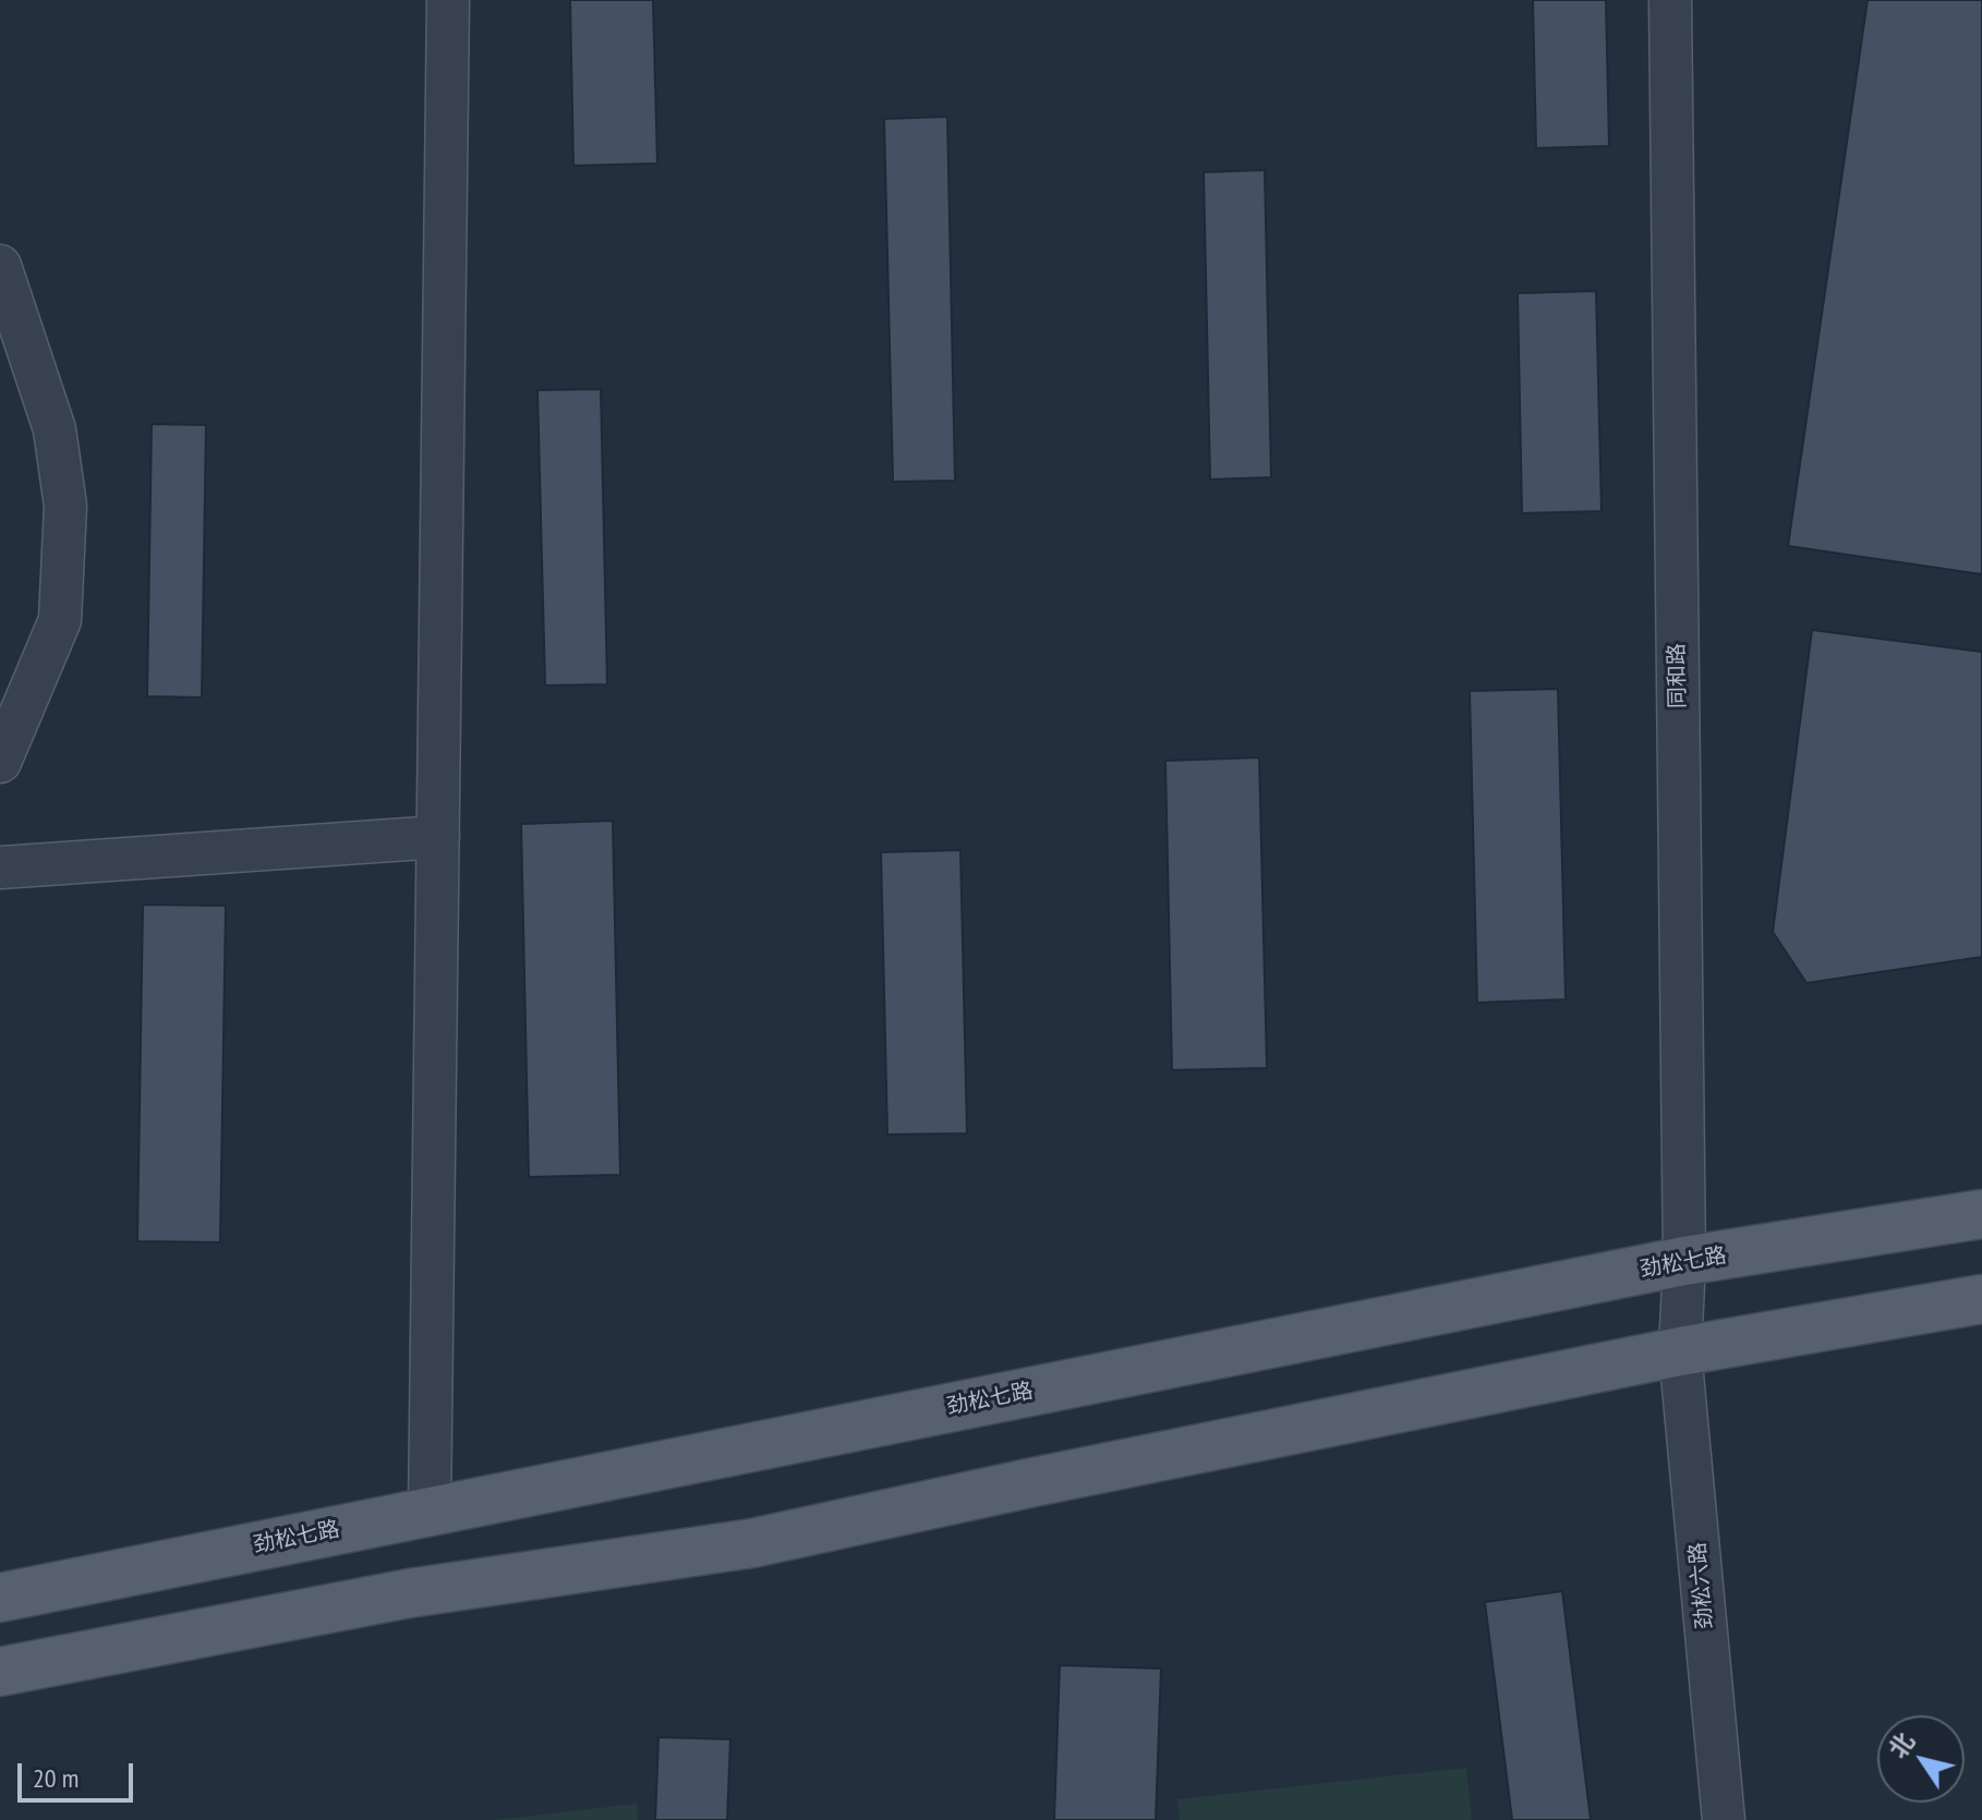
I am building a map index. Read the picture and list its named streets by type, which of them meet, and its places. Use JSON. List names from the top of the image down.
{
  "streets": {
    "main road": ["劲松七路"],
    "street": ["同和路", "劲松六路"]
  },
  "crossings": [
    ["同和路", "劲松七路"],
    ["同和路", "劲松六路"]
  ],
  "scale_bar": "20 m",
  "north": "top left"
}
